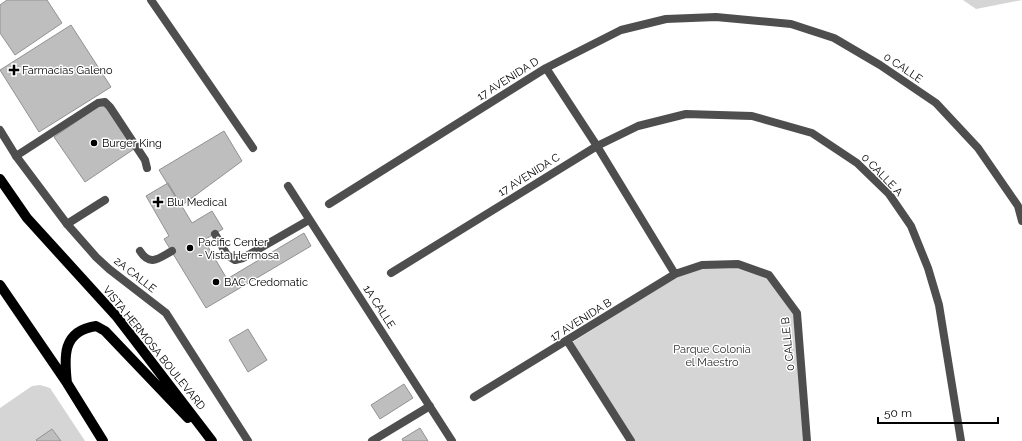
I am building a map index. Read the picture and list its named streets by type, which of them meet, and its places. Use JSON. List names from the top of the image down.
{
  "streets": {
    "street": [
      "0 CALLE",
      "17 AVENIDA D",
      "17 AVENIDA C",
      "0 CALLE A",
      "2A CALLE",
      "1A CALLE",
      "17 AVENIDA B",
      "0 CALLE B"
    ]
  },
  "crossings": [
    ["0 CALLE", "17 AVENIDA D"],
    ["17 AVENIDA C", "0 CALLE A"],
    ["17 AVENIDA B", "0 CALLE B"]
  ],
  "parks": ["Parque Colonia el Maestro"],
  "places": {
    "health": ["Farmacias Galeno", "Blu Medical"],
    "other": ["Burger King", "Pacific Center - Vista Hermosa", "BAC Credomatic"]
  },
  "scale_bar": "50 m"
}
